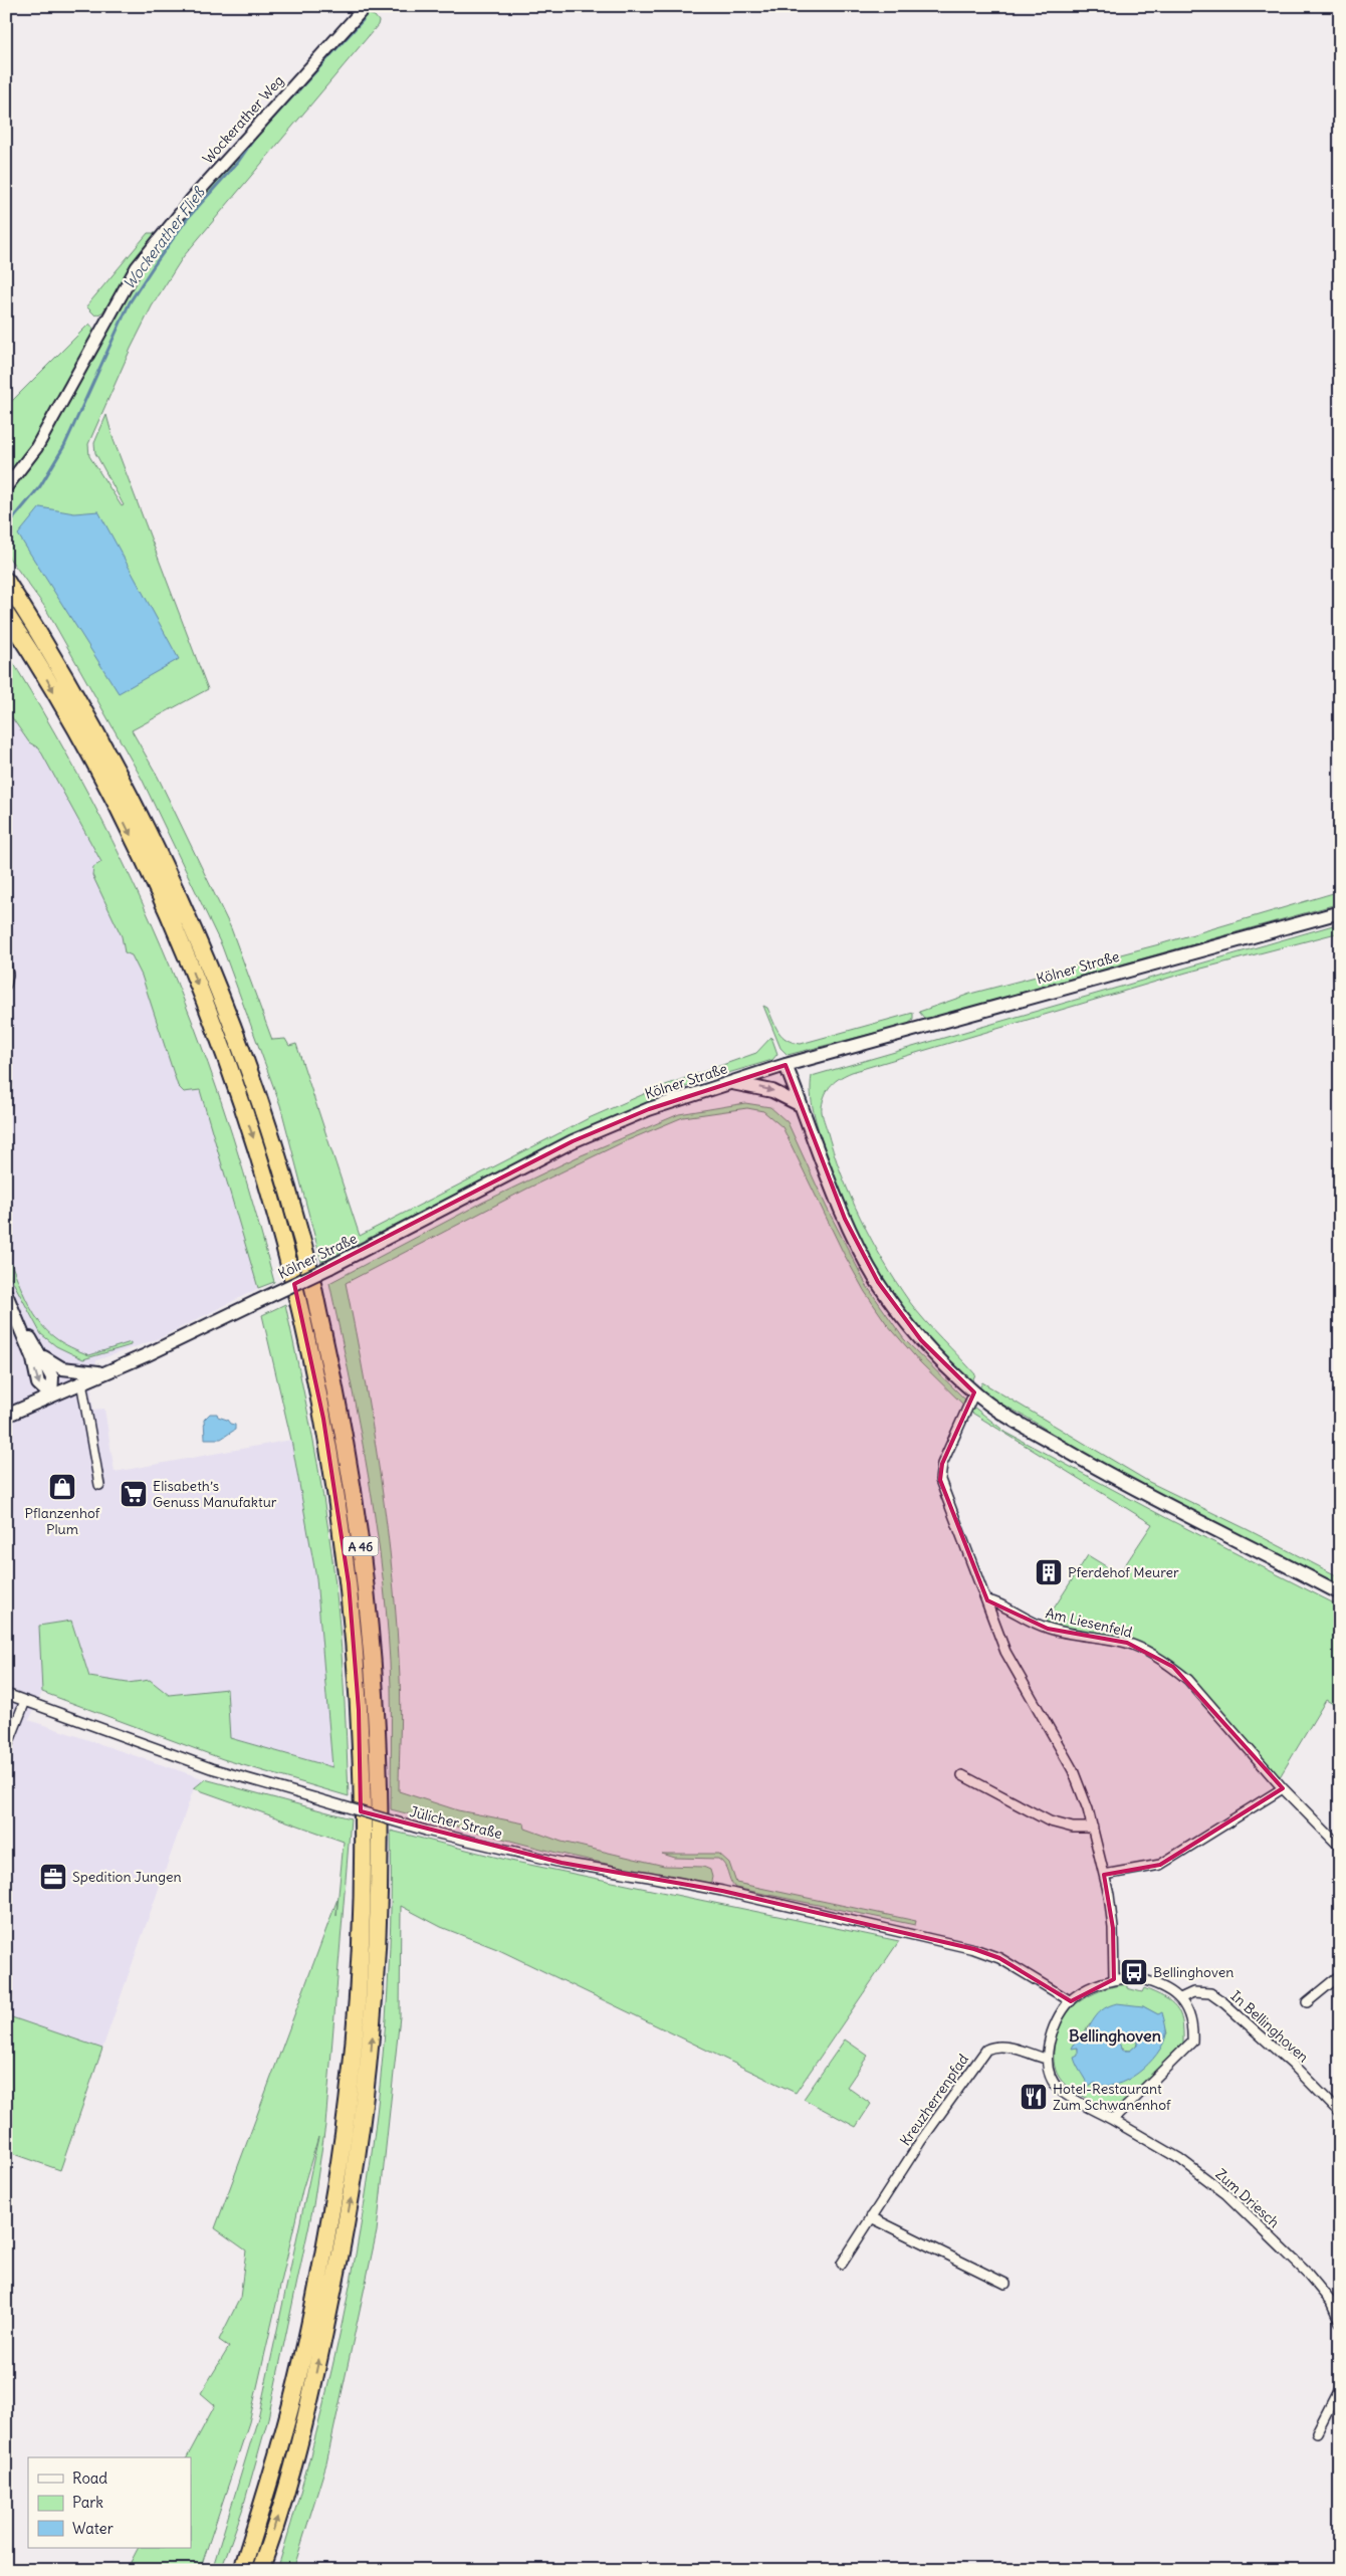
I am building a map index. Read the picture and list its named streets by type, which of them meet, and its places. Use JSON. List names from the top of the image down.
{
  "streets": {
    "highway": ["A 46"],
    "main road": ["Kölner Straße"],
    "street": [
      "Wockerather Weg",
      "Am Liesenfeld",
      "Jülicher Straße",
      "In Bellinghoven",
      "Kreuzherrenpfad",
      "Zum Driesch"
    ]
  },
  "crossings": [
    ["Jülicher Straße", "In Bellinghoven"],
    ["Jülicher Straße", "Kreuzherrenpfad"],
    ["Jülicher Straße", "Zum Driesch"],
    ["In Bellinghoven", "Kreuzherrenpfad"],
    ["In Bellinghoven", "Zum Driesch"],
    ["Kreuzherrenpfad", "Zum Driesch"]
  ],
  "districts": ["Bellinghoven"],
  "water": ["Wockerather Fließ"],
  "places": {
    "shop": ["Pflanzenhof Plum"],
    "supermarket": ["Elisabeth’s Genuss Manufaktur"],
    "building": ["Pferdehof Meurer"],
    "office": ["Spedition Jungen"],
    "bus stop": ["Bellinghoven"],
    "restaurant": ["Hotel-Restaurant Zum Schwanenhof"]
  },
  "legend": ["Road", "Park", "Water"]
}
